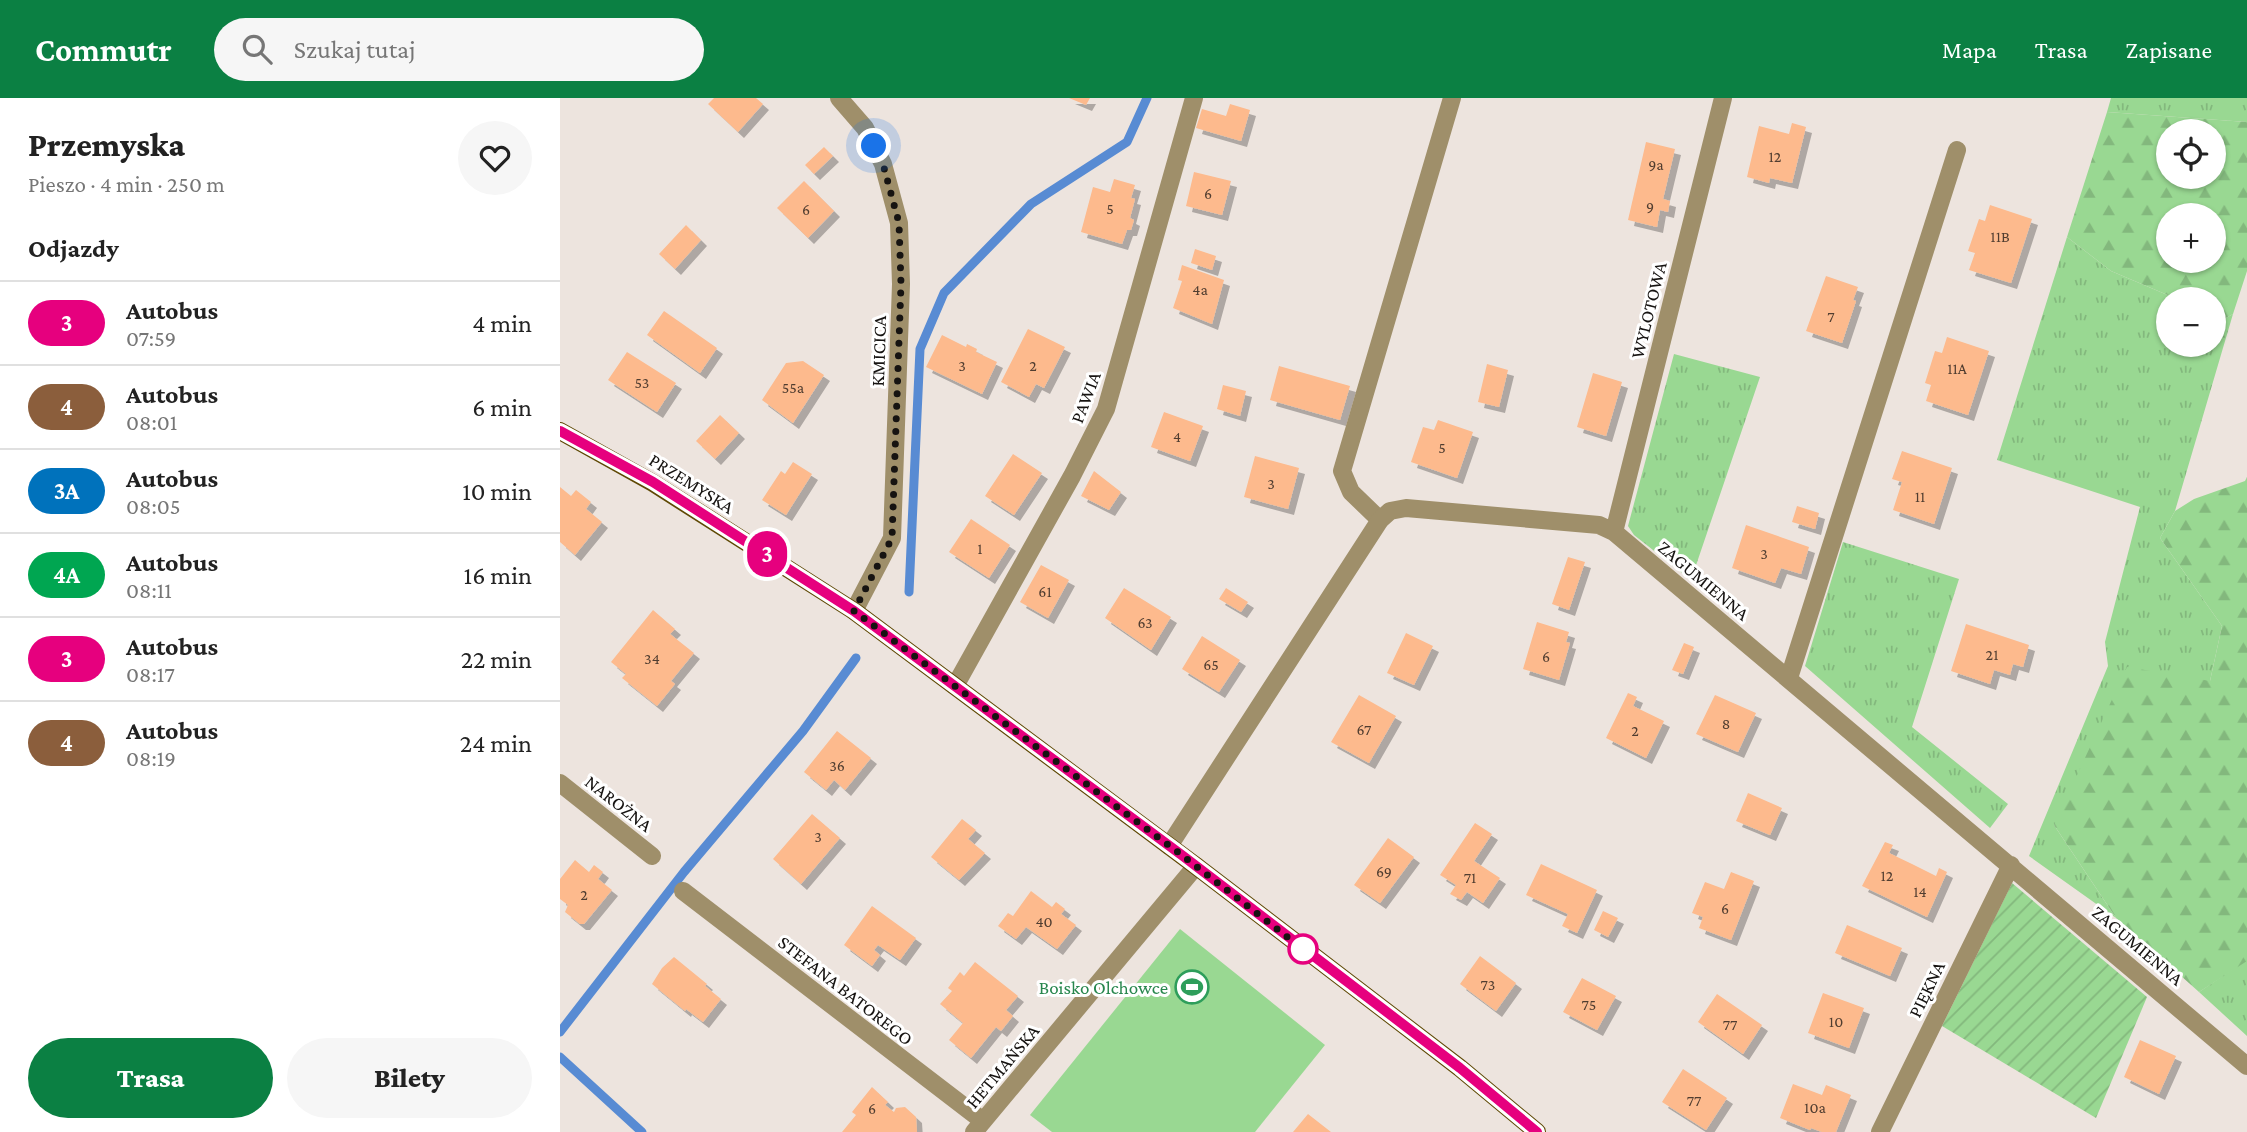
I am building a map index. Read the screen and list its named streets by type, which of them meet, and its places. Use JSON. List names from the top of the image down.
{
  "streets": {
    "main road": ["PRZEMYSKA"],
    "street": [
      "WYLOTOWA",
      "KMICICA",
      "PAWIA",
      "ZAGUMIENNA",
      "NAROŻNA",
      "PIĘKNA",
      "STEFANA BATOREGO",
      "HETMAŃSKA"
    ]
  },
  "crossings": [
    ["WYLOTOWA", "ZAGUMIENNA"],
    ["KMICICA", "PRZEMYSKA"],
    ["PAWIA", "PRZEMYSKA"],
    ["PRZEMYSKA", "HETMAŃSKA"],
    ["ZAGUMIENNA", "PIĘKNA"],
    ["STEFANA BATOREGO", "HETMAŃSKA"]
  ],
  "places": {
    "sports": ["Boisko Olchowce"]
  },
  "lines": ["bus line 3"],
  "house_numbers": [
    "12",
    "9a",
    "6",
    "9",
    "5",
    "6",
    "11B",
    "4a",
    "7",
    "3",
    "2",
    "11A",
    "53",
    "55a",
    "4",
    "5",
    "3",
    "11",
    "1",
    "3",
    "61",
    "63",
    "21",
    "6",
    "34",
    "65",
    "8",
    "67",
    "2",
    "36",
    "3",
    "69",
    "12",
    "71",
    "14",
    "2",
    "6",
    "40",
    "73",
    "75",
    "10",
    "77",
    "77",
    "10a",
    "6"
  ],
  "page": {
    "header": "Commutr",
    "search": "Szukaj tutaj",
    "nav": ["Mapa", "Trasa", "Zapisane"],
    "heading": [
      ["Przemyska", "Pieszo · 4 min · 250 m"],
      "Odjazdy"
    ],
    "on_map": "3",
    "map_buttons": ["+", "−"],
    "list": [
      {
        "mark": "3",
        "name": "Autobus",
        "note": "07:59",
        "value": "4 min"
      },
      {
        "mark": "4",
        "name": "Autobus",
        "note": "08:01",
        "value": "6 min"
      },
      {
        "mark": "3A",
        "name": "Autobus",
        "note": "08:05",
        "value": "10 min"
      },
      {
        "mark": "4A",
        "name": "Autobus",
        "note": "08:11",
        "value": "16 min"
      },
      {
        "mark": "3",
        "name": "Autobus",
        "note": "08:17",
        "value": "22 min"
      },
      {
        "mark": "4",
        "name": "Autobus",
        "note": "08:19",
        "value": "24 min"
      }
    ],
    "buttons": ["Trasa", "Bilety"]
  }
}
